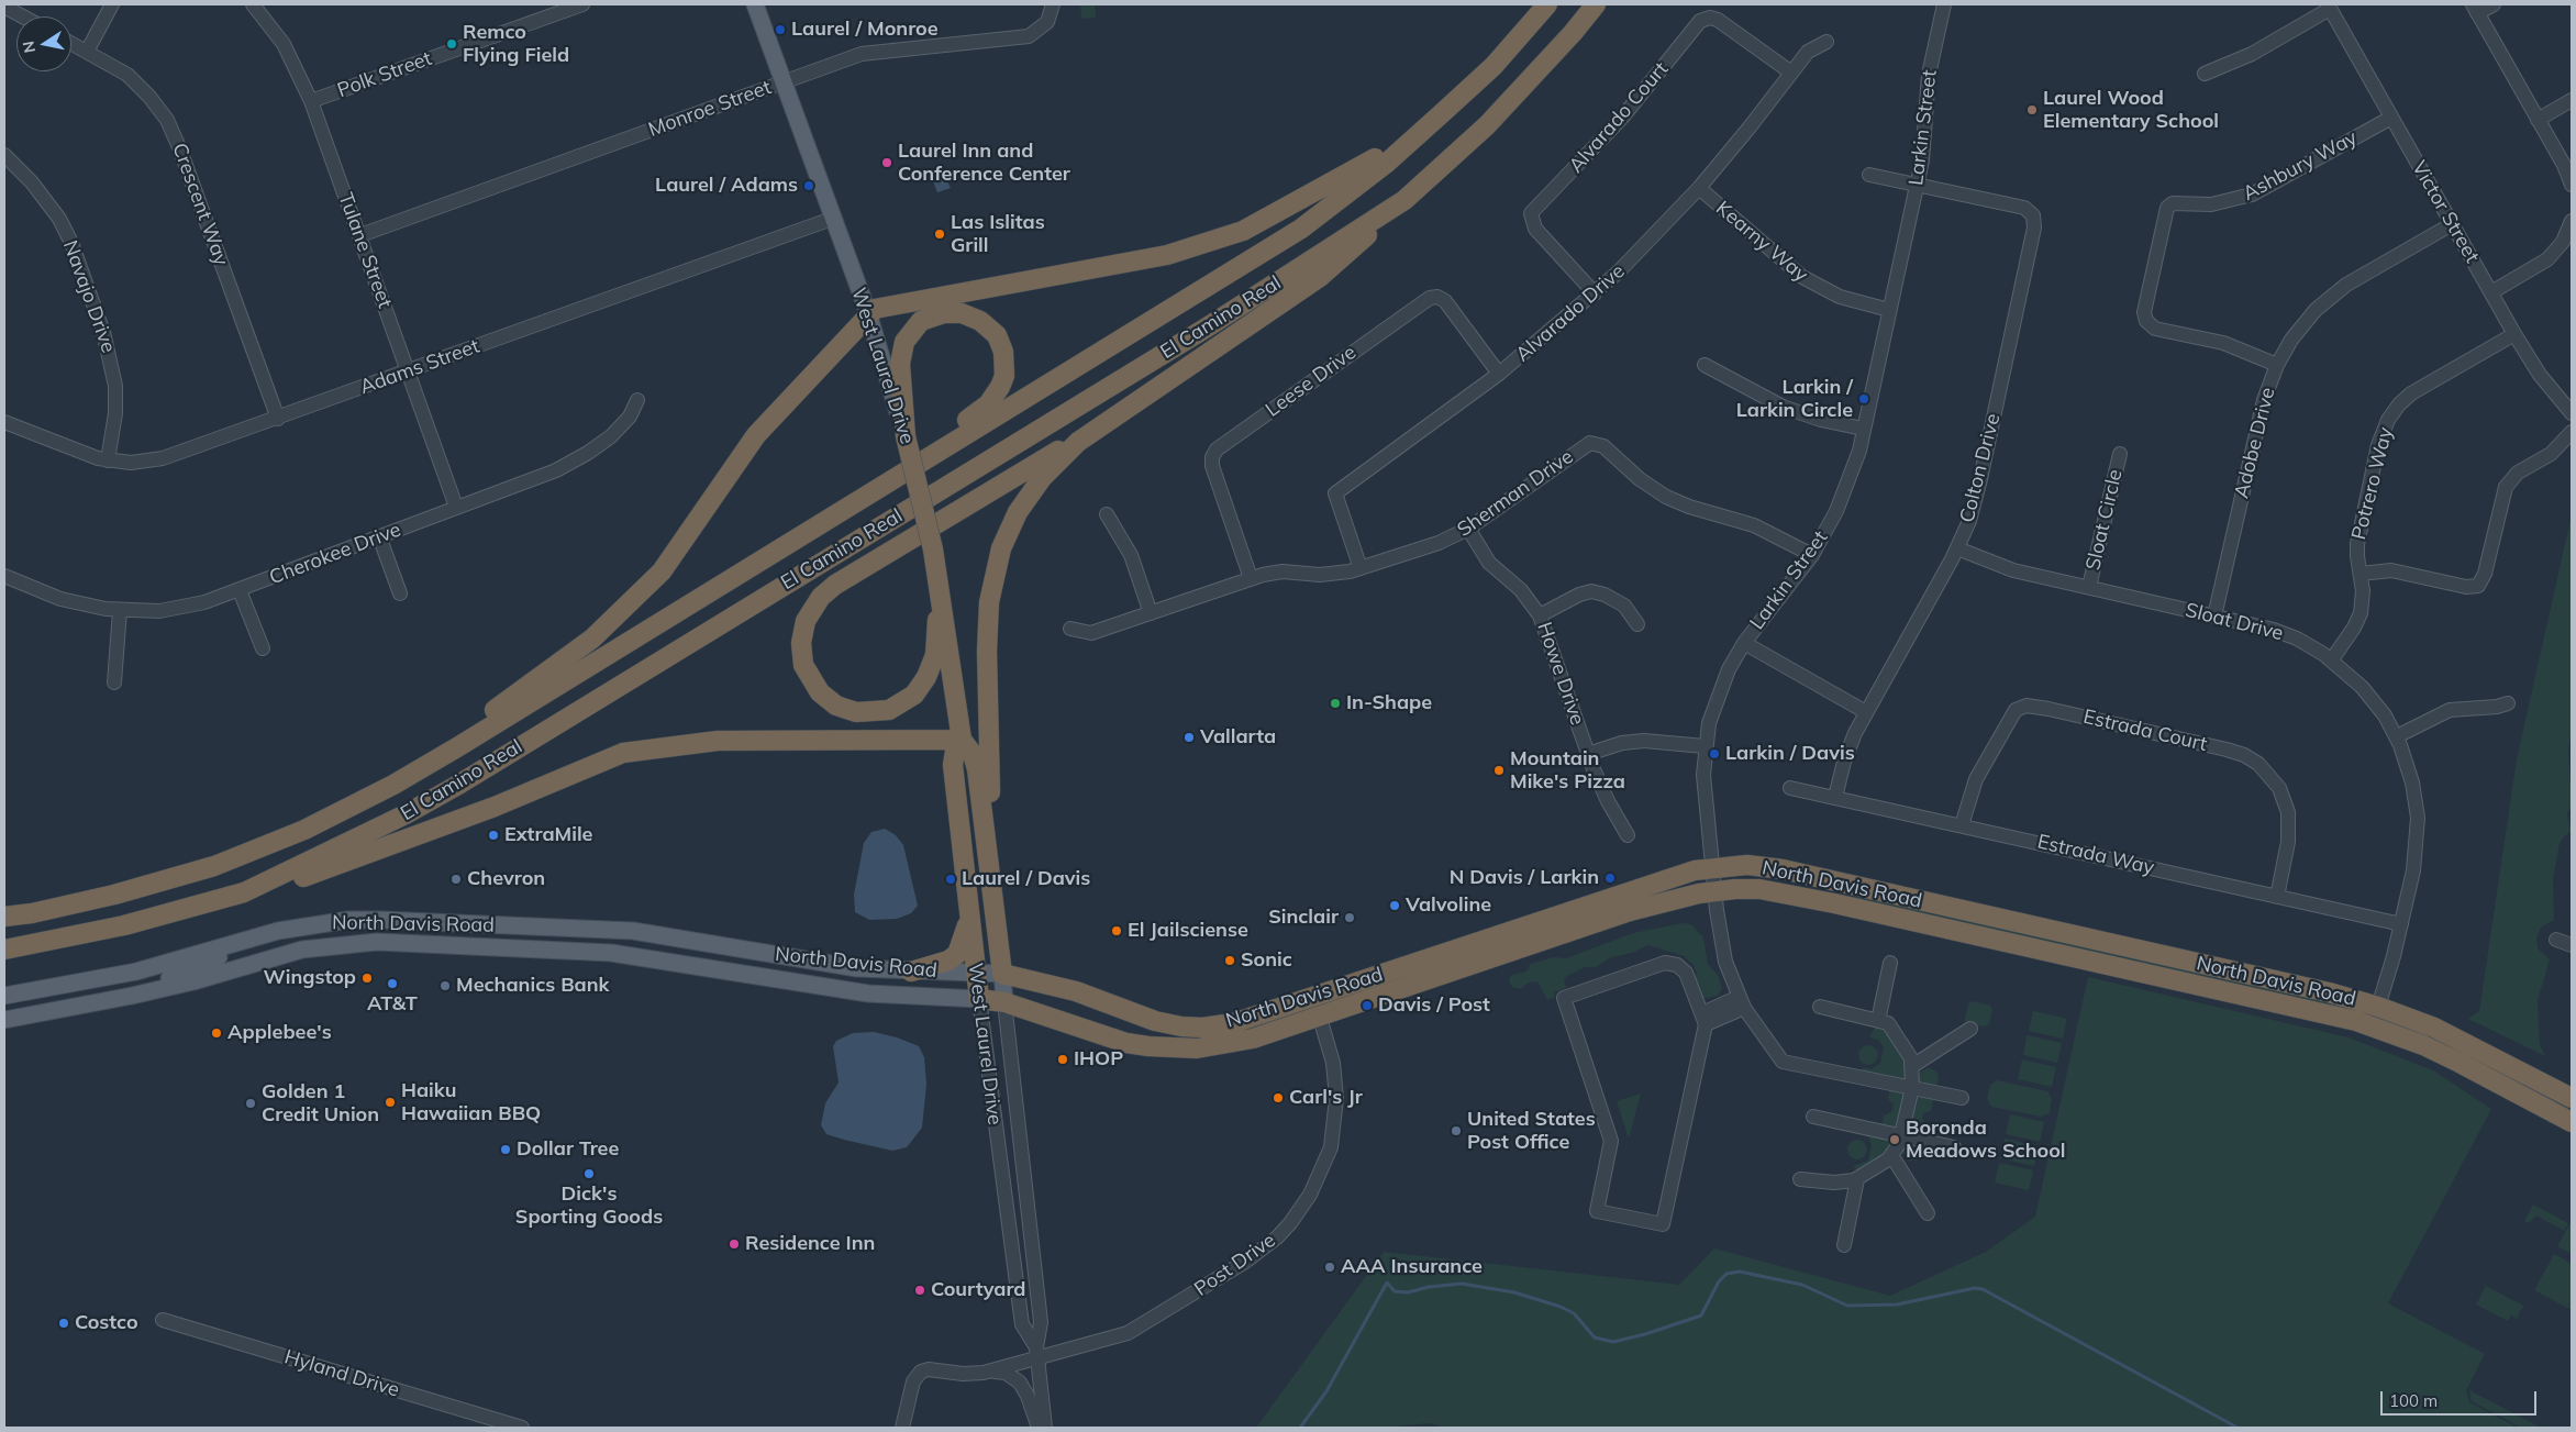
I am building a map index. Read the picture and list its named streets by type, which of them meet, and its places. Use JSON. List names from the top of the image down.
{
  "streets": {
    "highway": ["El Camino Real", "West Laurel Drive", "North Davis Road"],
    "street": [
      "Polk Street",
      "Monroe Street",
      "Alvarado Court",
      "Larkin Street",
      "Ashbury Way",
      "Crescent Way",
      "Victor Street",
      "Kearny Way",
      "Tulane Street",
      "Navajo Drive",
      "Alvarado Drive",
      "Adams Street",
      "Leese Drive",
      "Adobe Drive",
      "Colton Drive",
      "Potrero Way",
      "Sherman Drive",
      "Sloat Circle",
      "Cherokee Drive",
      "Sloat Drive",
      "Howe Drive",
      "Estrada Court",
      "Estrada Way",
      "Post Drive",
      "Hyland Drive"
    ]
  },
  "crossings": [
    ["Polk Street", "Tulane Street"],
    ["Monroe Street", "Tulane Street"],
    ["Monroe Street", "West Laurel Drive"],
    ["Alvarado Court", "Alvarado Drive"],
    ["Larkin Street", "Kearny Way"],
    ["Larkin Street", "Colton Drive"],
    ["Larkin Street", "Sherman Drive"],
    ["Larkin Street", "North Davis Road"],
    ["Ashbury Way", "Victor Street"],
    ["Ashbury Way", "Adobe Drive"],
    ["Crescent Way", "Adams Street"],
    ["Victor Street", "Adobe Drive"],
    ["Victor Street", "Potrero Way"],
    ["Kearny Way", "Alvarado Drive"],
    ["Tulane Street", "Adams Street"],
    ["Tulane Street", "Cherokee Drive"],
    ["Navajo Drive", "Adams Street"],
    ["Alvarado Drive", "Leese Drive"],
    ["Alvarado Drive", "Sherman Drive"],
    ["West Laurel Drive", "Adams Street"],
    ["West Laurel Drive", "North Davis Road"],
    ["West Laurel Drive", "Post Drive"],
    ["Leese Drive", "Sherman Drive"],
    ["Adobe Drive", "Sloat Drive"],
    ["Colton Drive", "Sloat Drive"],
    ["Colton Drive", "Estrada Way"],
    ["Potrero Way", "Sloat Drive"],
    ["Sherman Drive", "Howe Drive"],
    ["Sloat Circle", "Sloat Drive"],
    ["Sloat Drive", "Estrada Way"],
    ["Sloat Drive", "North Davis Road"],
    ["Estrada Court", "Estrada Way"],
    ["North Davis Road", "Post Drive"]
  ],
  "places": [
    "Laurel / Monroe",
    "Remco Flying Field",
    "Laurel Wood Elementary School",
    "Laurel Inn and Conference Center",
    "Laurel / Adams",
    "Las Islitas Grill",
    "Larkin / Larkin Circle",
    "In-Shape",
    "Vallarta",
    "Larkin / Davis",
    "Mountain Mike's Pizza",
    "ExtraMile",
    "N Davis / Larkin",
    "Chevron",
    "Laurel / Davis",
    "Valvoline",
    "Sinclair",
    "El Jailsciense",
    "Sonic",
    "Wingstop",
    "AT&T",
    "Mechanics Bank",
    "Davis / Post",
    "Applebee's",
    "IHOP",
    "Carl's Jr",
    "Haiku Hawaiian BBQ",
    "Golden 1 Credit Union",
    "United States Post Office",
    "Boronda Meadows School",
    "Dollar Tree",
    "Dick's Sporting Goods",
    "Residence Inn",
    "AAA Insurance",
    "Courtyard",
    "Costco"
  ],
  "scale_bar": "100 m",
  "north": "left"
}
